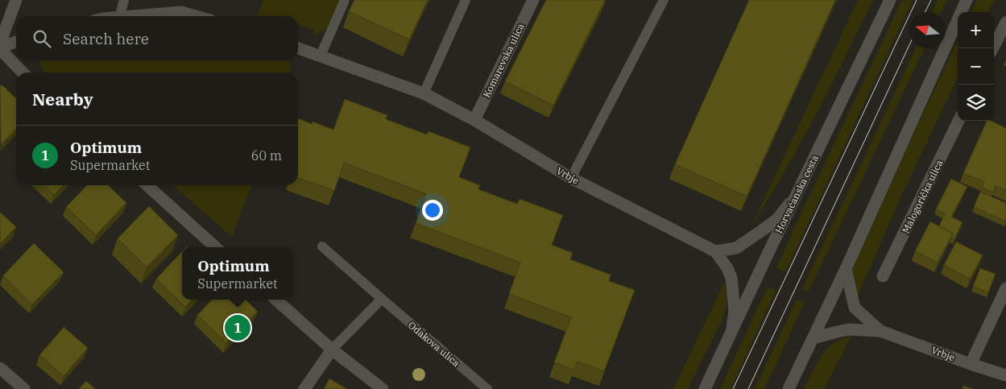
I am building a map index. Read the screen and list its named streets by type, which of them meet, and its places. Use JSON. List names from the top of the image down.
{
  "streets": {
    "street": [
      "Komarevska ulica",
      "Vrbje",
      "Horvaćanska cesta",
      "Malogorička ulica"
    ],
    "lane": ["Odakova ulica"]
  },
  "crossings": [
    ["Komarevska ulica", "Vrbje"],
    ["Vrbje", "Horvaćanska cesta"]
  ],
  "north": "left",
  "page": {
    "map_buttons": ["+", "−"],
    "search": "Search here",
    "heading": "Nearby",
    "list": [
      {
        "mark": "1",
        "name": "Optimum",
        "note": "Supermarket",
        "value": "60 m"
      }
    ],
    "popup": ["Optimum", "Supermarket"],
    "pins": "1"
  }
}
